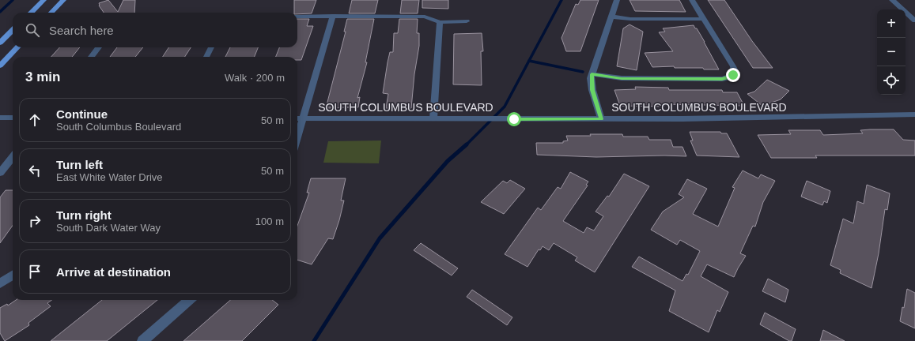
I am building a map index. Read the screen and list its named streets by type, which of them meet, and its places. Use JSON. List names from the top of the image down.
{
  "streets": {
    "street": ["SOUTH COLUMBUS BOULEVARD"]
  },
  "page": {
    "map_buttons": ["+", "−"],
    "search": "Search here",
    "heading": ["3 min", "Walk · 200 m"],
    "list": [
      ["Continue", "South Columbus Boulevard", "50 m"],
      ["Turn left", "East White Water Drive", "50 m"],
      ["Turn right", "South Dark Water Way", "100 m"],
      "Arrive at destination"
    ]
  }
}
